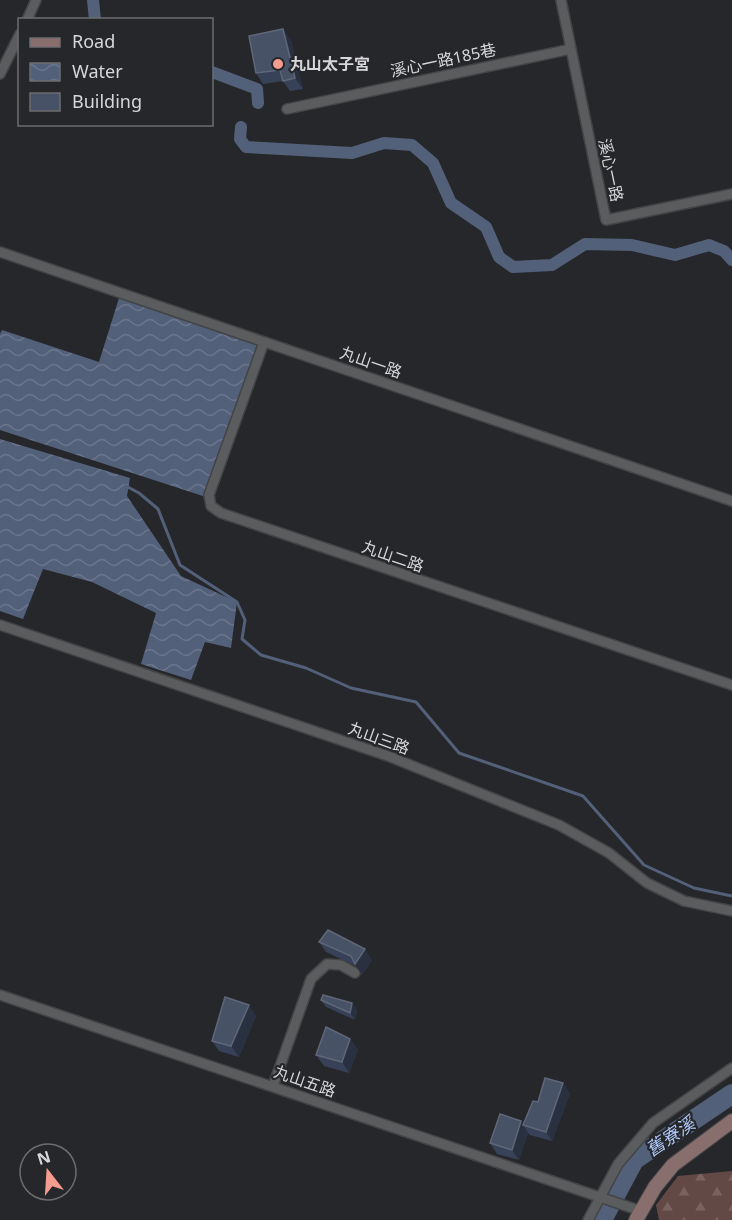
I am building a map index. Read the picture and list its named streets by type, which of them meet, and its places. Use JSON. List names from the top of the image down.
{
  "streets": {
    "street": [
      "溪心一路185巷",
      "溪心一路",
      "丸山一路",
      "丸山二路",
      "丸山三路",
      "丸山五路"
    ]
  },
  "crossings": [
    ["溪心一路185巷", "溪心一路"],
    ["丸山一路", "丸山二路"]
  ],
  "water": ["舊寮溪"],
  "places": ["丸山太子宮"],
  "legend": ["Road", "Water", "Building"],
  "north": "top"
}
